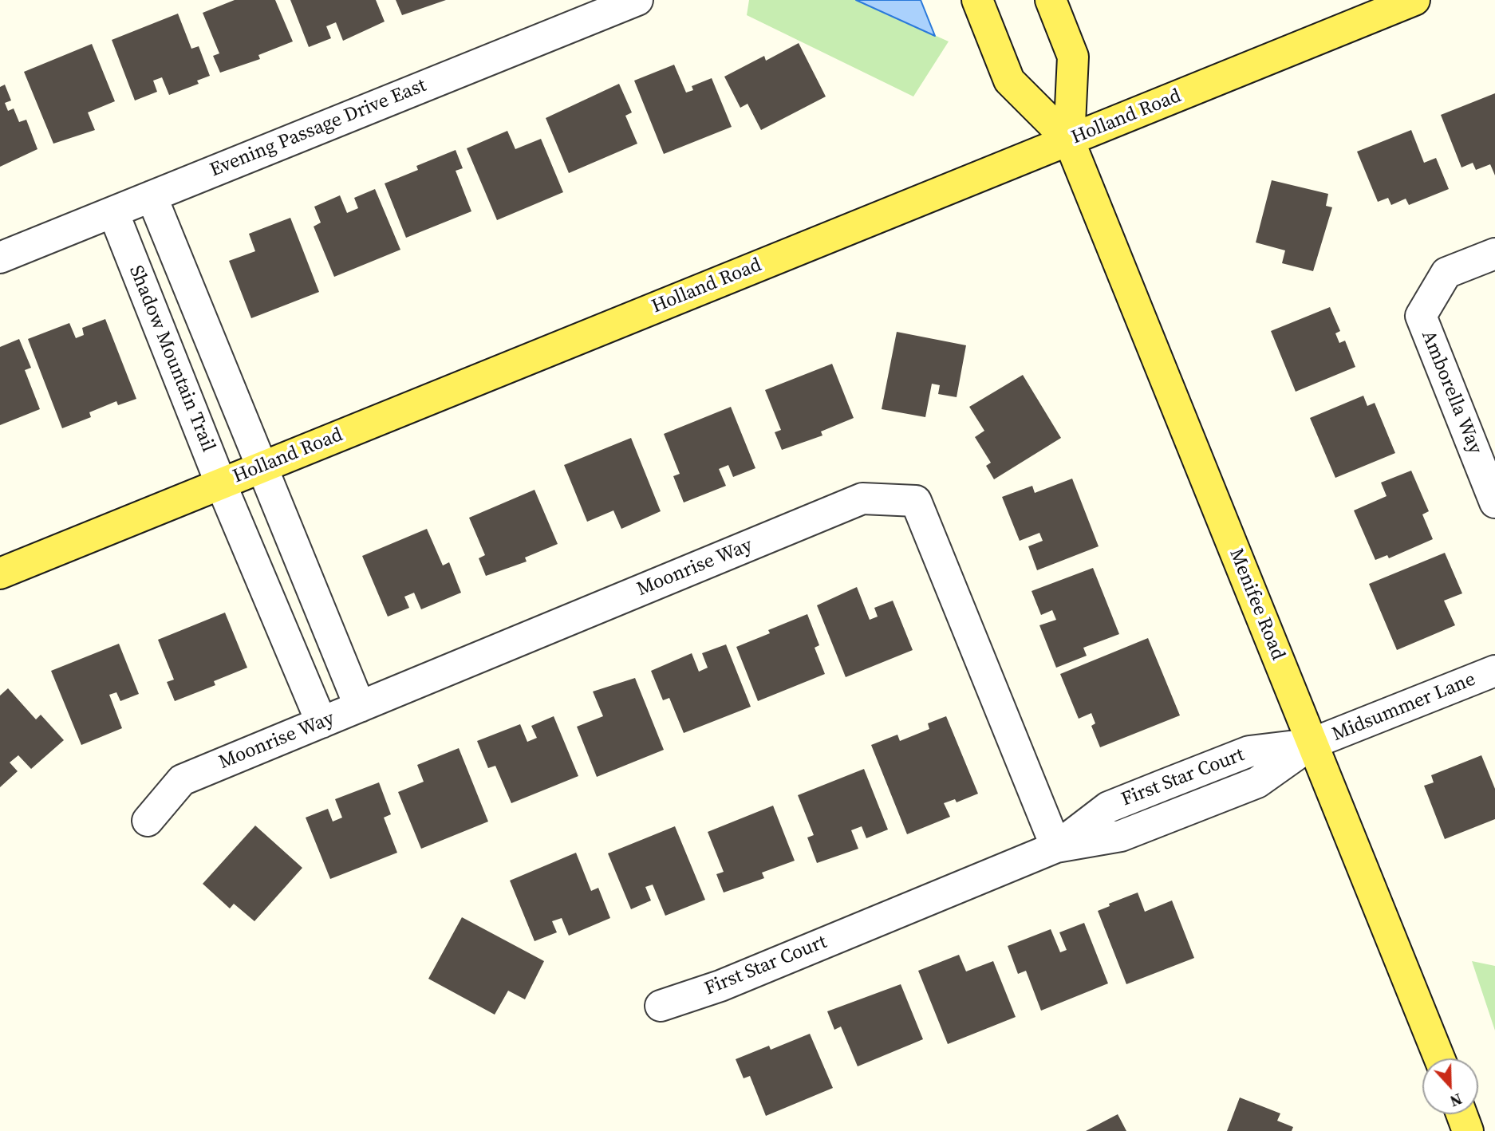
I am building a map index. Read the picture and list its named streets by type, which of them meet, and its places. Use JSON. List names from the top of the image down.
{
  "streets": {
    "main road": ["Holland Road", "Menifee Road"],
    "street": [
      "Evening Passage Drive East",
      "Shadow Mountain Trail",
      "Amborella Way",
      "Moonrise Way",
      "Midsummer Lane",
      "First Star Court"
    ]
  },
  "crossings": [
    ["Holland Road", "Shadow Mountain Trail"],
    ["Holland Road", "Menifee Road"],
    ["Evening Passage Drive East", "Shadow Mountain Trail"],
    ["Shadow Mountain Trail", "Moonrise Way"],
    ["Moonrise Way", "First Star Court"],
    ["Menifee Road", "Midsummer Lane"],
    ["Menifee Road", "First Star Court"],
    ["Midsummer Lane", "First Star Court"]
  ],
  "north": "bottom"
}
